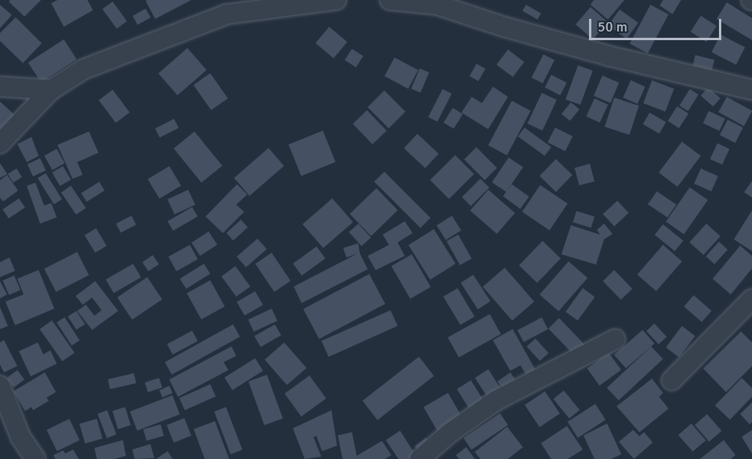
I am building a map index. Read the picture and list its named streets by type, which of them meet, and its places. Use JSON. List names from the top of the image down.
{
  "scale_bar": "50 m"
}
